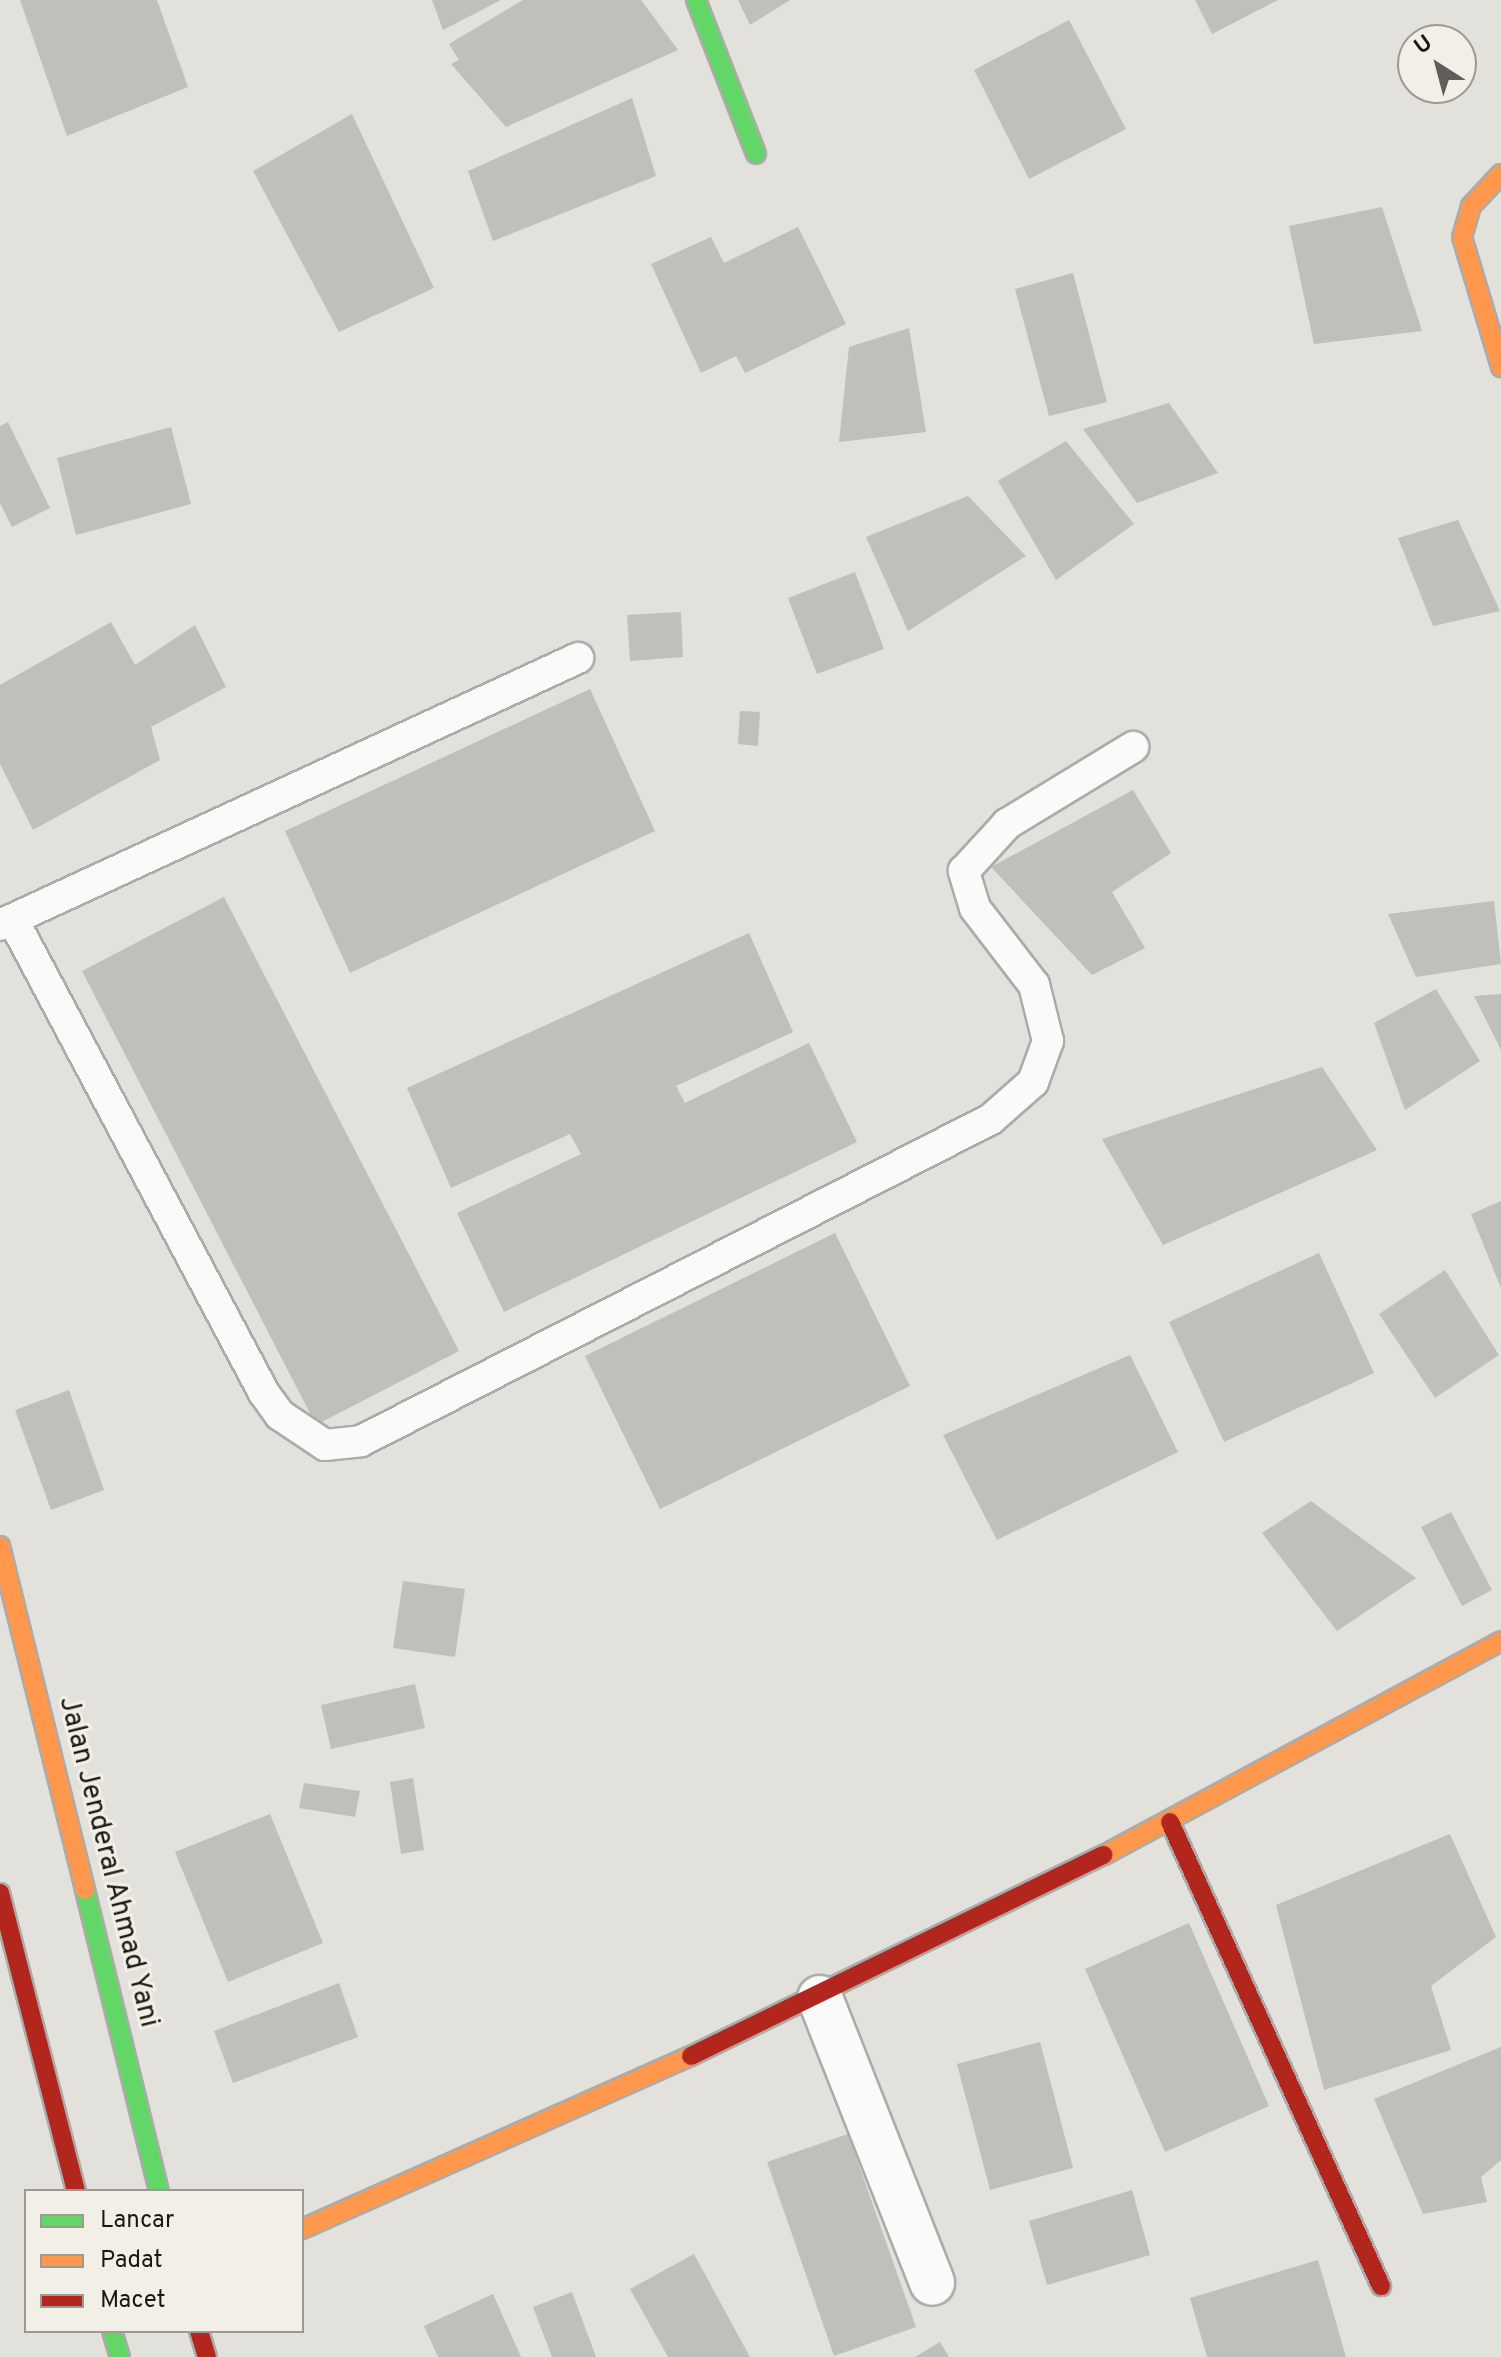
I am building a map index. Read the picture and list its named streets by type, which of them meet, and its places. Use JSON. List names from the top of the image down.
{
  "streets": {
    "main road": ["Jalan Jenderal Ahmad Yani"]
  },
  "legend": ["Lancar", "Padat", "Macet"],
  "north": "top left"
}
